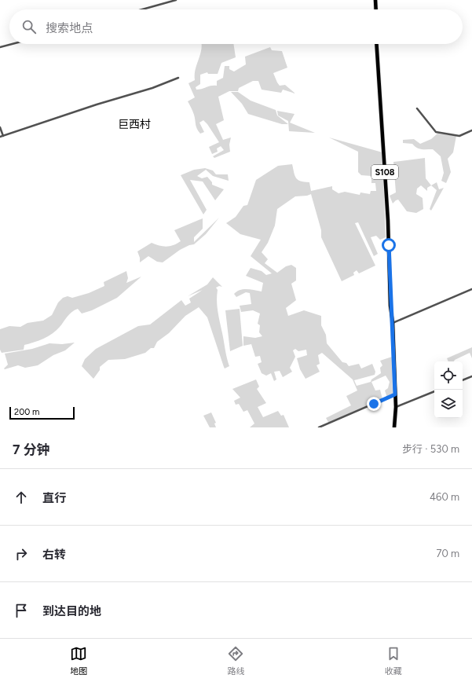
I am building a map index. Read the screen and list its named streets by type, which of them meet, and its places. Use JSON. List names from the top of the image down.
{
  "streets": {
    "main road": ["S108"]
  },
  "districts": ["巨西村"],
  "scale_bar": "200 m",
  "page": {
    "search": "搜索地点",
    "scale": "200 m",
    "heading": ["7 分钟", "步行 · 530 m"],
    "list": [
      ["直行", "460 m"],
      ["右转", "70 m"],
      "到达目的地"
    ],
    "nav": ["地图", "路线", "收藏"]
  }
}
